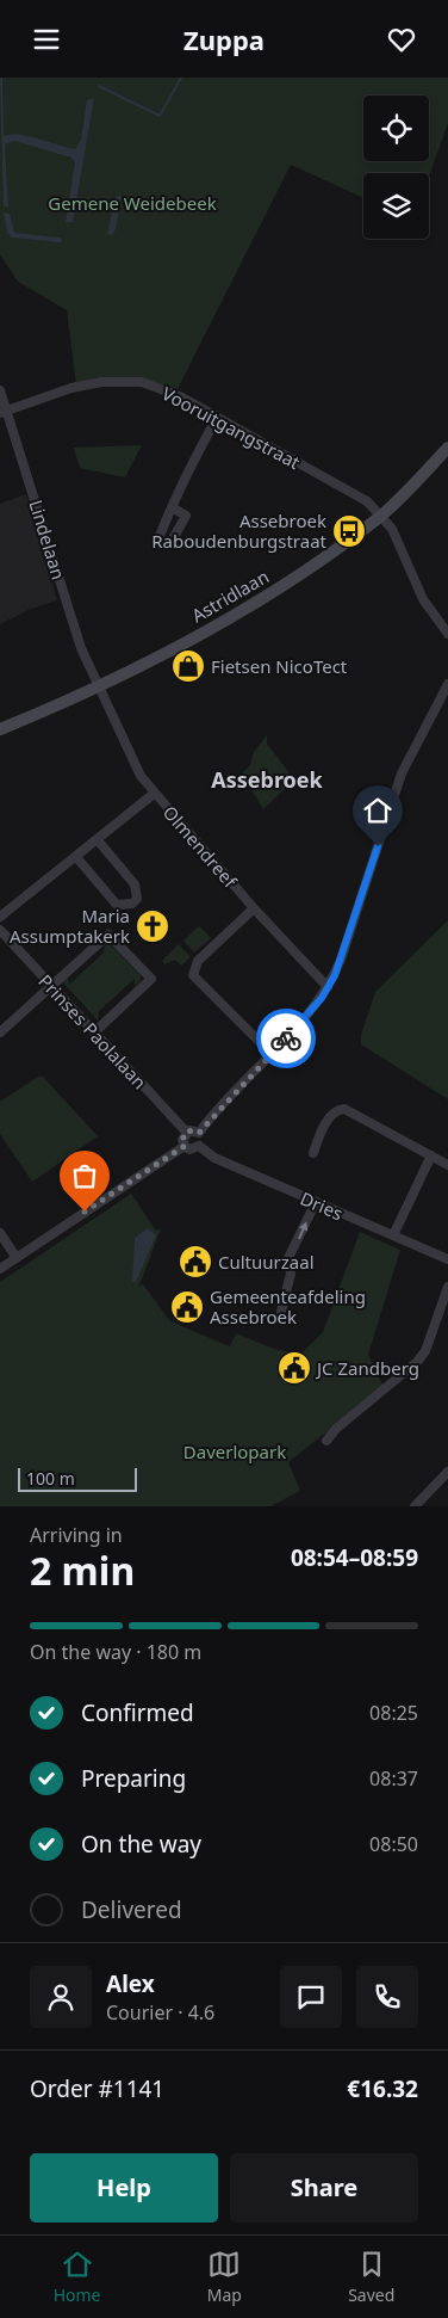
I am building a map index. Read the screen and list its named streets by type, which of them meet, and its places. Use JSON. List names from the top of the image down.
{
  "streets": {
    "main road": ["Astridlaan"],
    "street": [
      "Vooruitgangstraat",
      "Lindelaan",
      "Olmendreef",
      "Prinses Paolalaan",
      "Dries"
    ]
  },
  "crossings": [
    ["Vooruitgangstraat", "Lindelaan"],
    ["Vooruitgangstraat", "Astridlaan"],
    ["Lindelaan", "Astridlaan"],
    ["Lindelaan", "Olmendreef"],
    ["Astridlaan", "Olmendreef"],
    ["Prinses Paolalaan", "Dries"]
  ],
  "districts": ["Assebroek"],
  "parks": ["Gemene Weidebeek", "Daverlopark"],
  "places": {
    "bus stop": ["Assebroek Raboudenburgstraat"],
    "shop": ["Fietsen NicoTect"],
    "church": ["Maria Assumptakerk"],
    "public building": ["Cultuurzaal", "Gemeenteafdeling Assebroek", "JC Zandberg"]
  },
  "scale_bar": "100 m",
  "page": {
    "header": "Zuppa",
    "scale": "100 m",
    "heading": ["2 min", "Arriving in", "08:54–08:59"],
    "panel": [
      "Alex",
      "Courier · 4.6",
      "Order #1141",
      "€16.32"
    ],
    "bar": "On the way · 180 m",
    "list": [
      ["Confirmed", "08:25"],
      ["Preparing", "08:37"],
      ["On the way", "08:50"],
      "Delivered"
    ],
    "buttons": ["Help", "Share"],
    "tabs": ["Home", "Map", "Saved"]
  }
}
